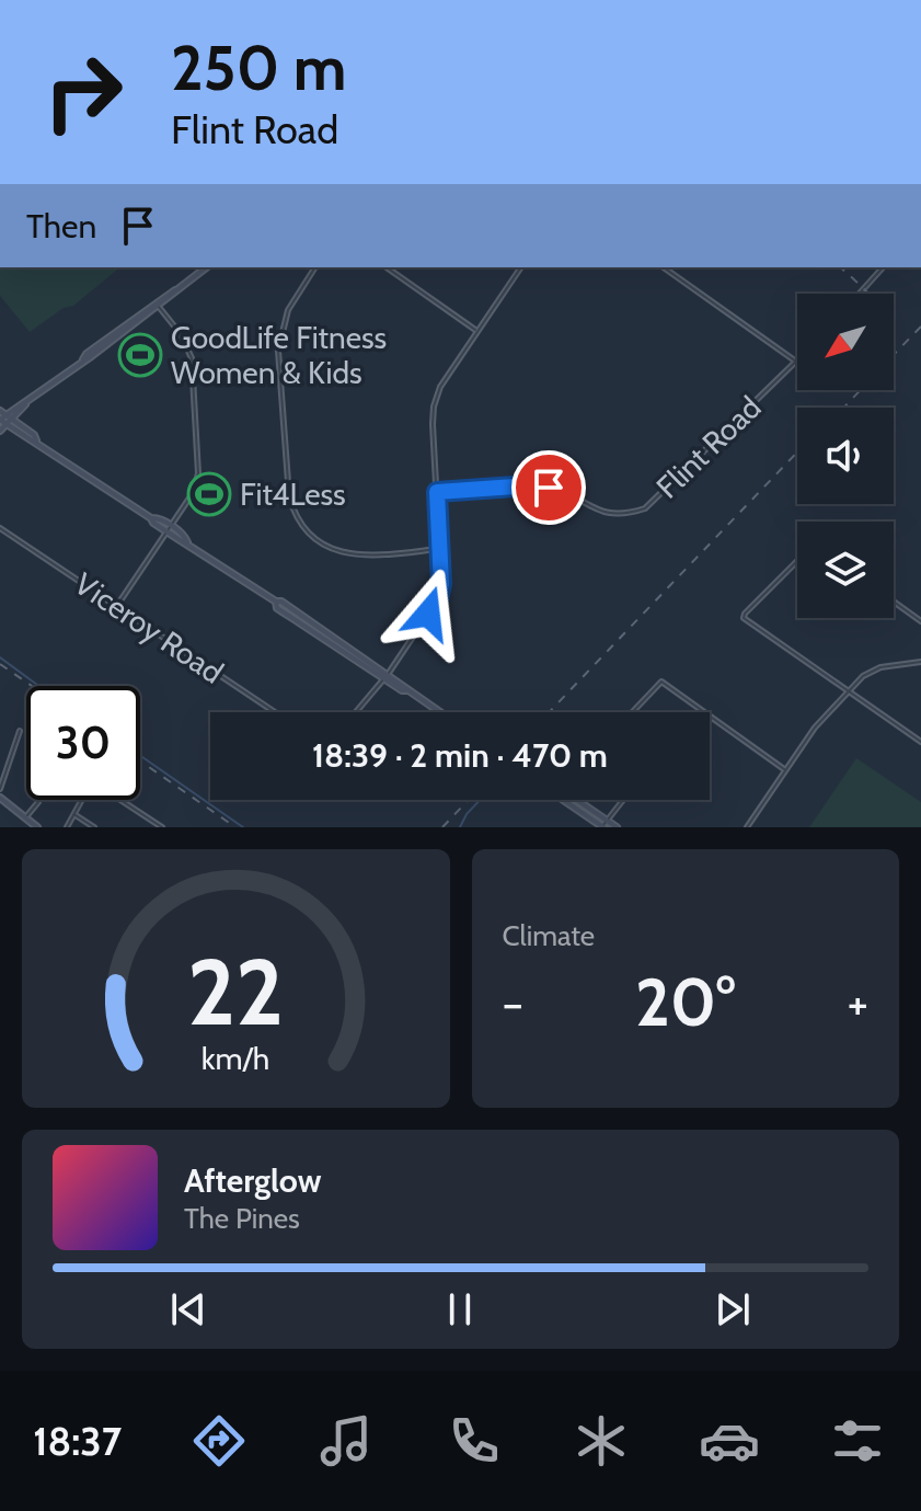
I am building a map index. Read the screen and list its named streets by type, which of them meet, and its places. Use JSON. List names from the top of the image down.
{
  "streets": {
    "street": ["Flint Road", "Viceroy Road"]
  },
  "places": {
    "sports": ["GoodLife Fitness Women & Kids", "Fit4Less"]
  },
  "north": "bottom left",
  "page": {
    "turn": ["250 m", "Flint Road"],
    "then": "Then",
    "limit": "30",
    "trip": "18:39 · 2 min · 470 m",
    "tile": "Climate",
    "heat": ["−", "20°", "+"],
    "song": ["Afterglow", "The Pines"],
    "tabs": "18:37",
    "gauge": ["22", "km/h"]
  }
}
